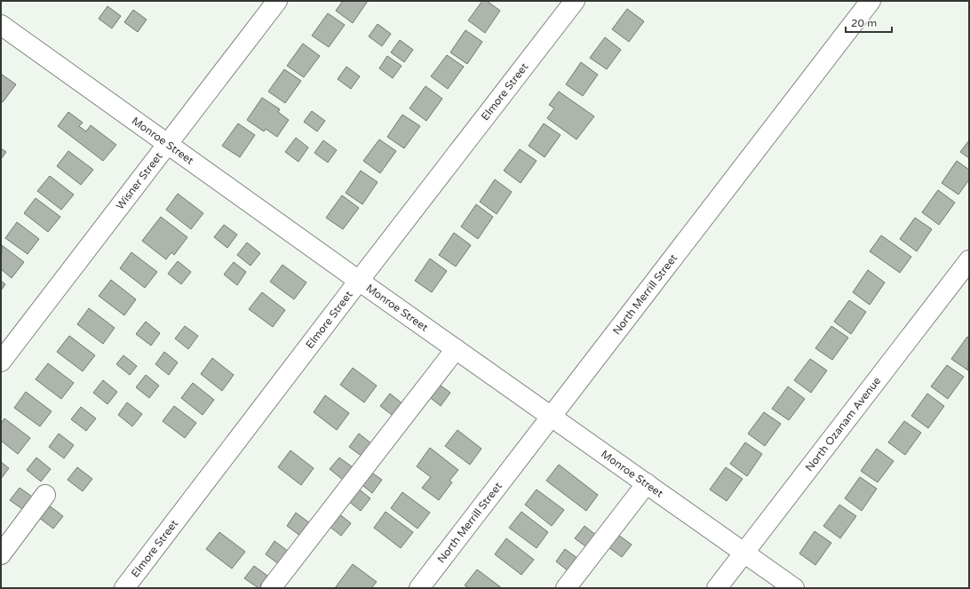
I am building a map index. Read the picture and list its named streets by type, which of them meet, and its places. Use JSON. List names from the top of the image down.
{
  "streets": {
    "street": [
      "Elmore Street",
      "Monroe Street",
      "Wisner Street",
      "North Merrill Street",
      "North Ozanam Avenue"
    ]
  },
  "crossings": [
    ["Elmore Street", "Monroe Street"],
    ["Monroe Street", "Wisner Street"],
    ["Monroe Street", "North Merrill Street"],
    ["Monroe Street", "North Ozanam Avenue"]
  ],
  "scale_bar": "20 m"
}
